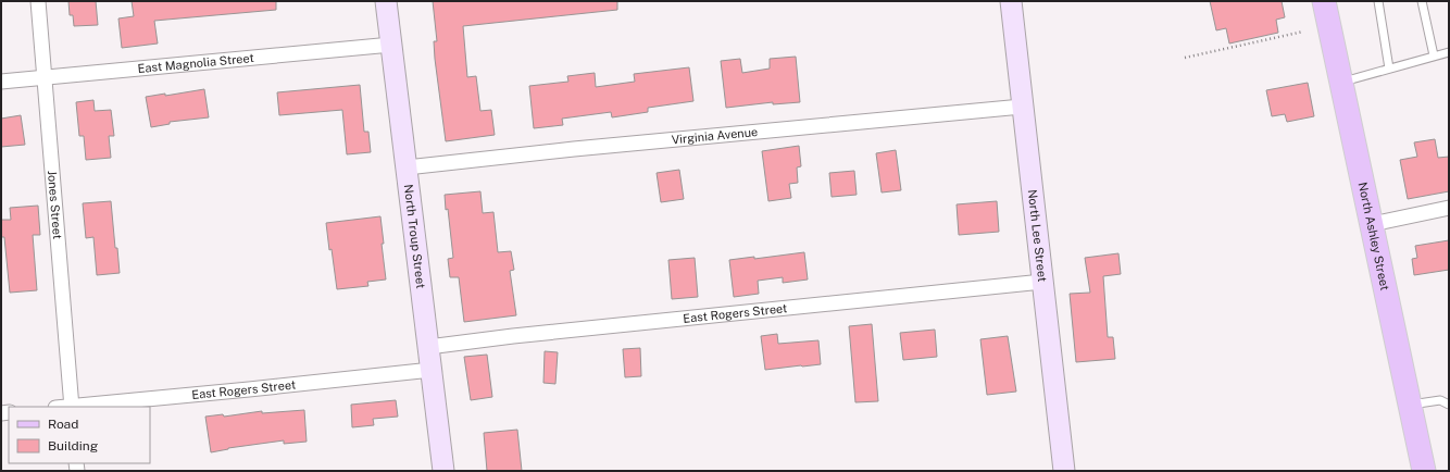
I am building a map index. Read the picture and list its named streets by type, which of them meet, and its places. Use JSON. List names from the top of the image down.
{
  "streets": {
    "main road": ["North Ashley Street"],
    "street": [
      "East Magnolia Street",
      "Virginia Avenue",
      "Jones Street",
      "North Troup Street",
      "North Lee Street",
      "East Rogers Street"
    ]
  },
  "crossings": [
    ["East Magnolia Street", "Jones Street"],
    ["East Magnolia Street", "North Troup Street"],
    ["Virginia Avenue", "North Troup Street"],
    ["Virginia Avenue", "North Lee Street"],
    ["Jones Street", "East Rogers Street"],
    ["North Troup Street", "East Rogers Street"],
    ["North Lee Street", "East Rogers Street"]
  ],
  "legend": ["Road", "Building"]
}
